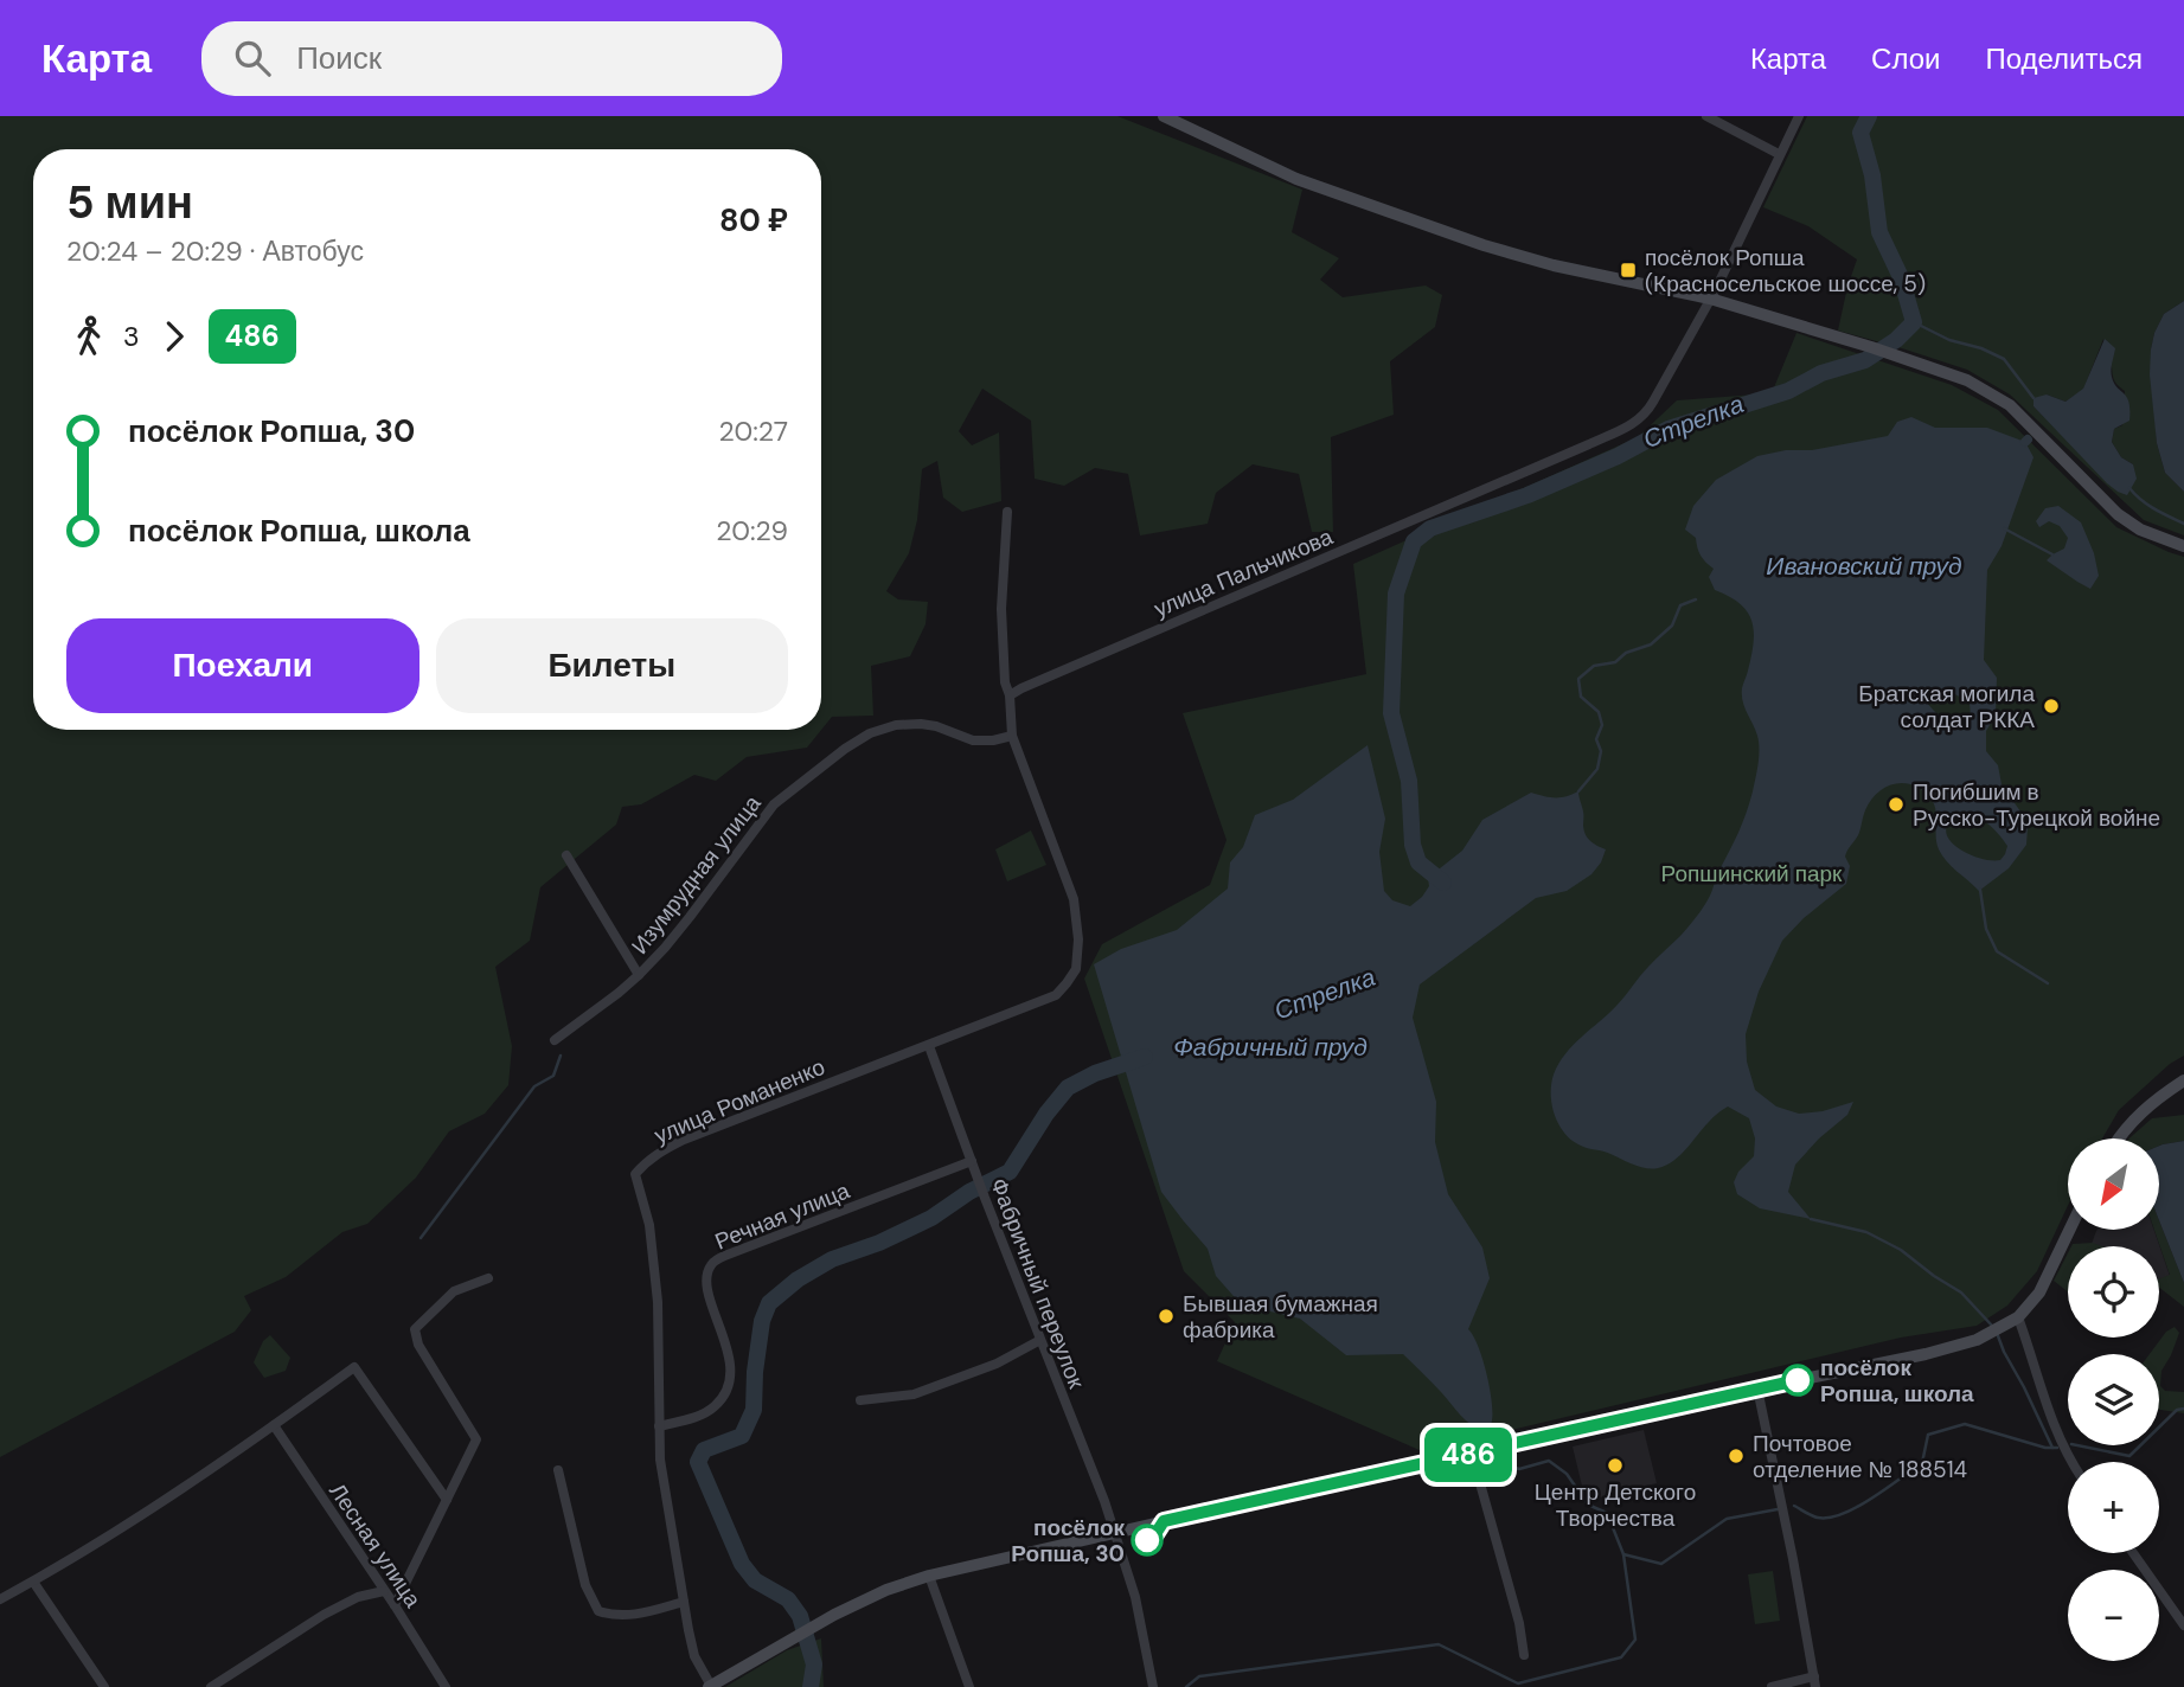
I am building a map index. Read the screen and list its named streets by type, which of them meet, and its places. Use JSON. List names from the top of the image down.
{
  "streets": {
    "street": [
      "улица Пальчикова",
      "Изумрудная улица",
      "улица Романенко",
      "Речная улица",
      "Фабричный переулок",
      "Лесная улица"
    ]
  },
  "crossings": [
    ["Изумрудная улица", "улица Романенко"],
    ["улица Романенко", "Речная улица"],
    ["улица Романенко", "Фабричный переулок"],
    ["Речная улица", "Фабричный переулок"]
  ],
  "water": ["Стрелка", "Ивановский пруд", "Фабричный пруд"],
  "parks": ["Ропшинский парк"],
  "places": {
    "transit": ["посёлок Ропша (Красносельское шоссе, 5)"],
    "other": [
      "Братская могила солдат РККА",
      "Погибшим в Русско-Турецкой войне",
      "Бывшая бумажная фабрика",
      "посёлок Ропша, школа",
      "Почтовое отделение № 188514",
      "Центр Детского Творчества",
      "посёлок Ропша, 30"
    ]
  },
  "lines": ["bus line 486"],
  "north": "bottom left",
  "page": {
    "header": "Карта",
    "search": "Поиск",
    "nav": ["Карта", "Слои", "Поделиться"],
    "on_map": "486",
    "heading": ["5 мин", "20:24 – 20:29 · Автобус", "80 ₽"],
    "legs": ["3", "486"],
    "list": [
      {
        "name": "посёлок Ропша, 30",
        "value": "20:27"
      },
      {
        "name": "посёлок Ропша, школа",
        "value": "20:29"
      }
    ],
    "buttons": ["Поехали", "Билеты"],
    "map_buttons": ["+", "−"]
  }
}
